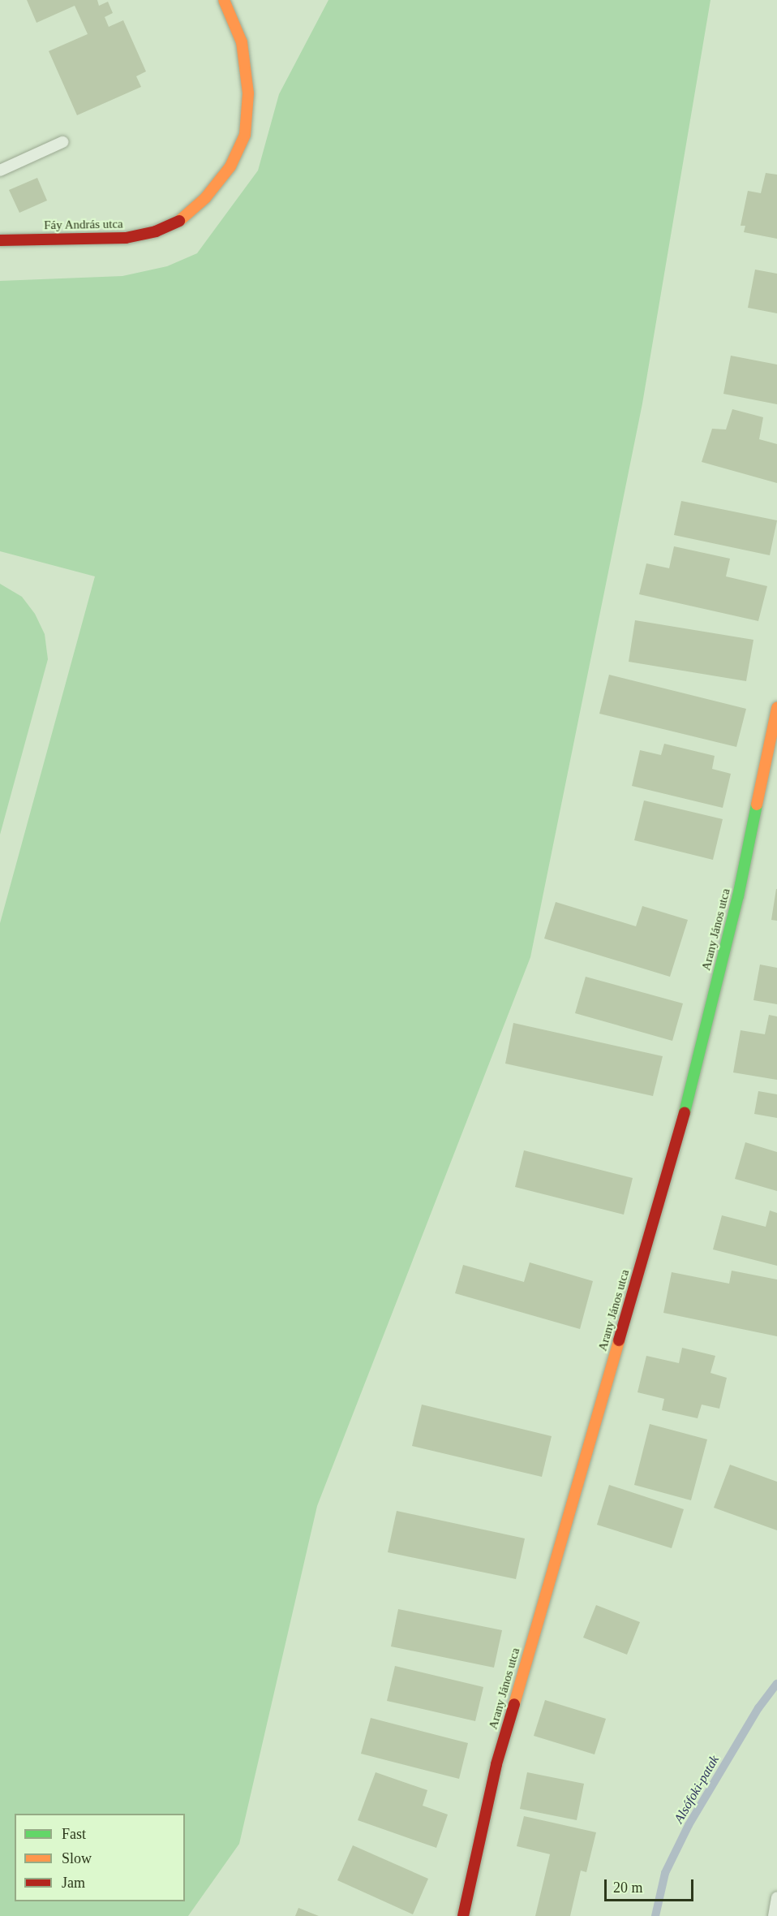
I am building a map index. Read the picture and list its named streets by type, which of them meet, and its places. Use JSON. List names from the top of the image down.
{
  "streets": {
    "street": ["Fáy András utca", "Arany János utca"]
  },
  "water": ["Alsófoki-patak"],
  "legend": ["Fast", "Slow", "Jam"],
  "scale_bar": "20 m"
}
